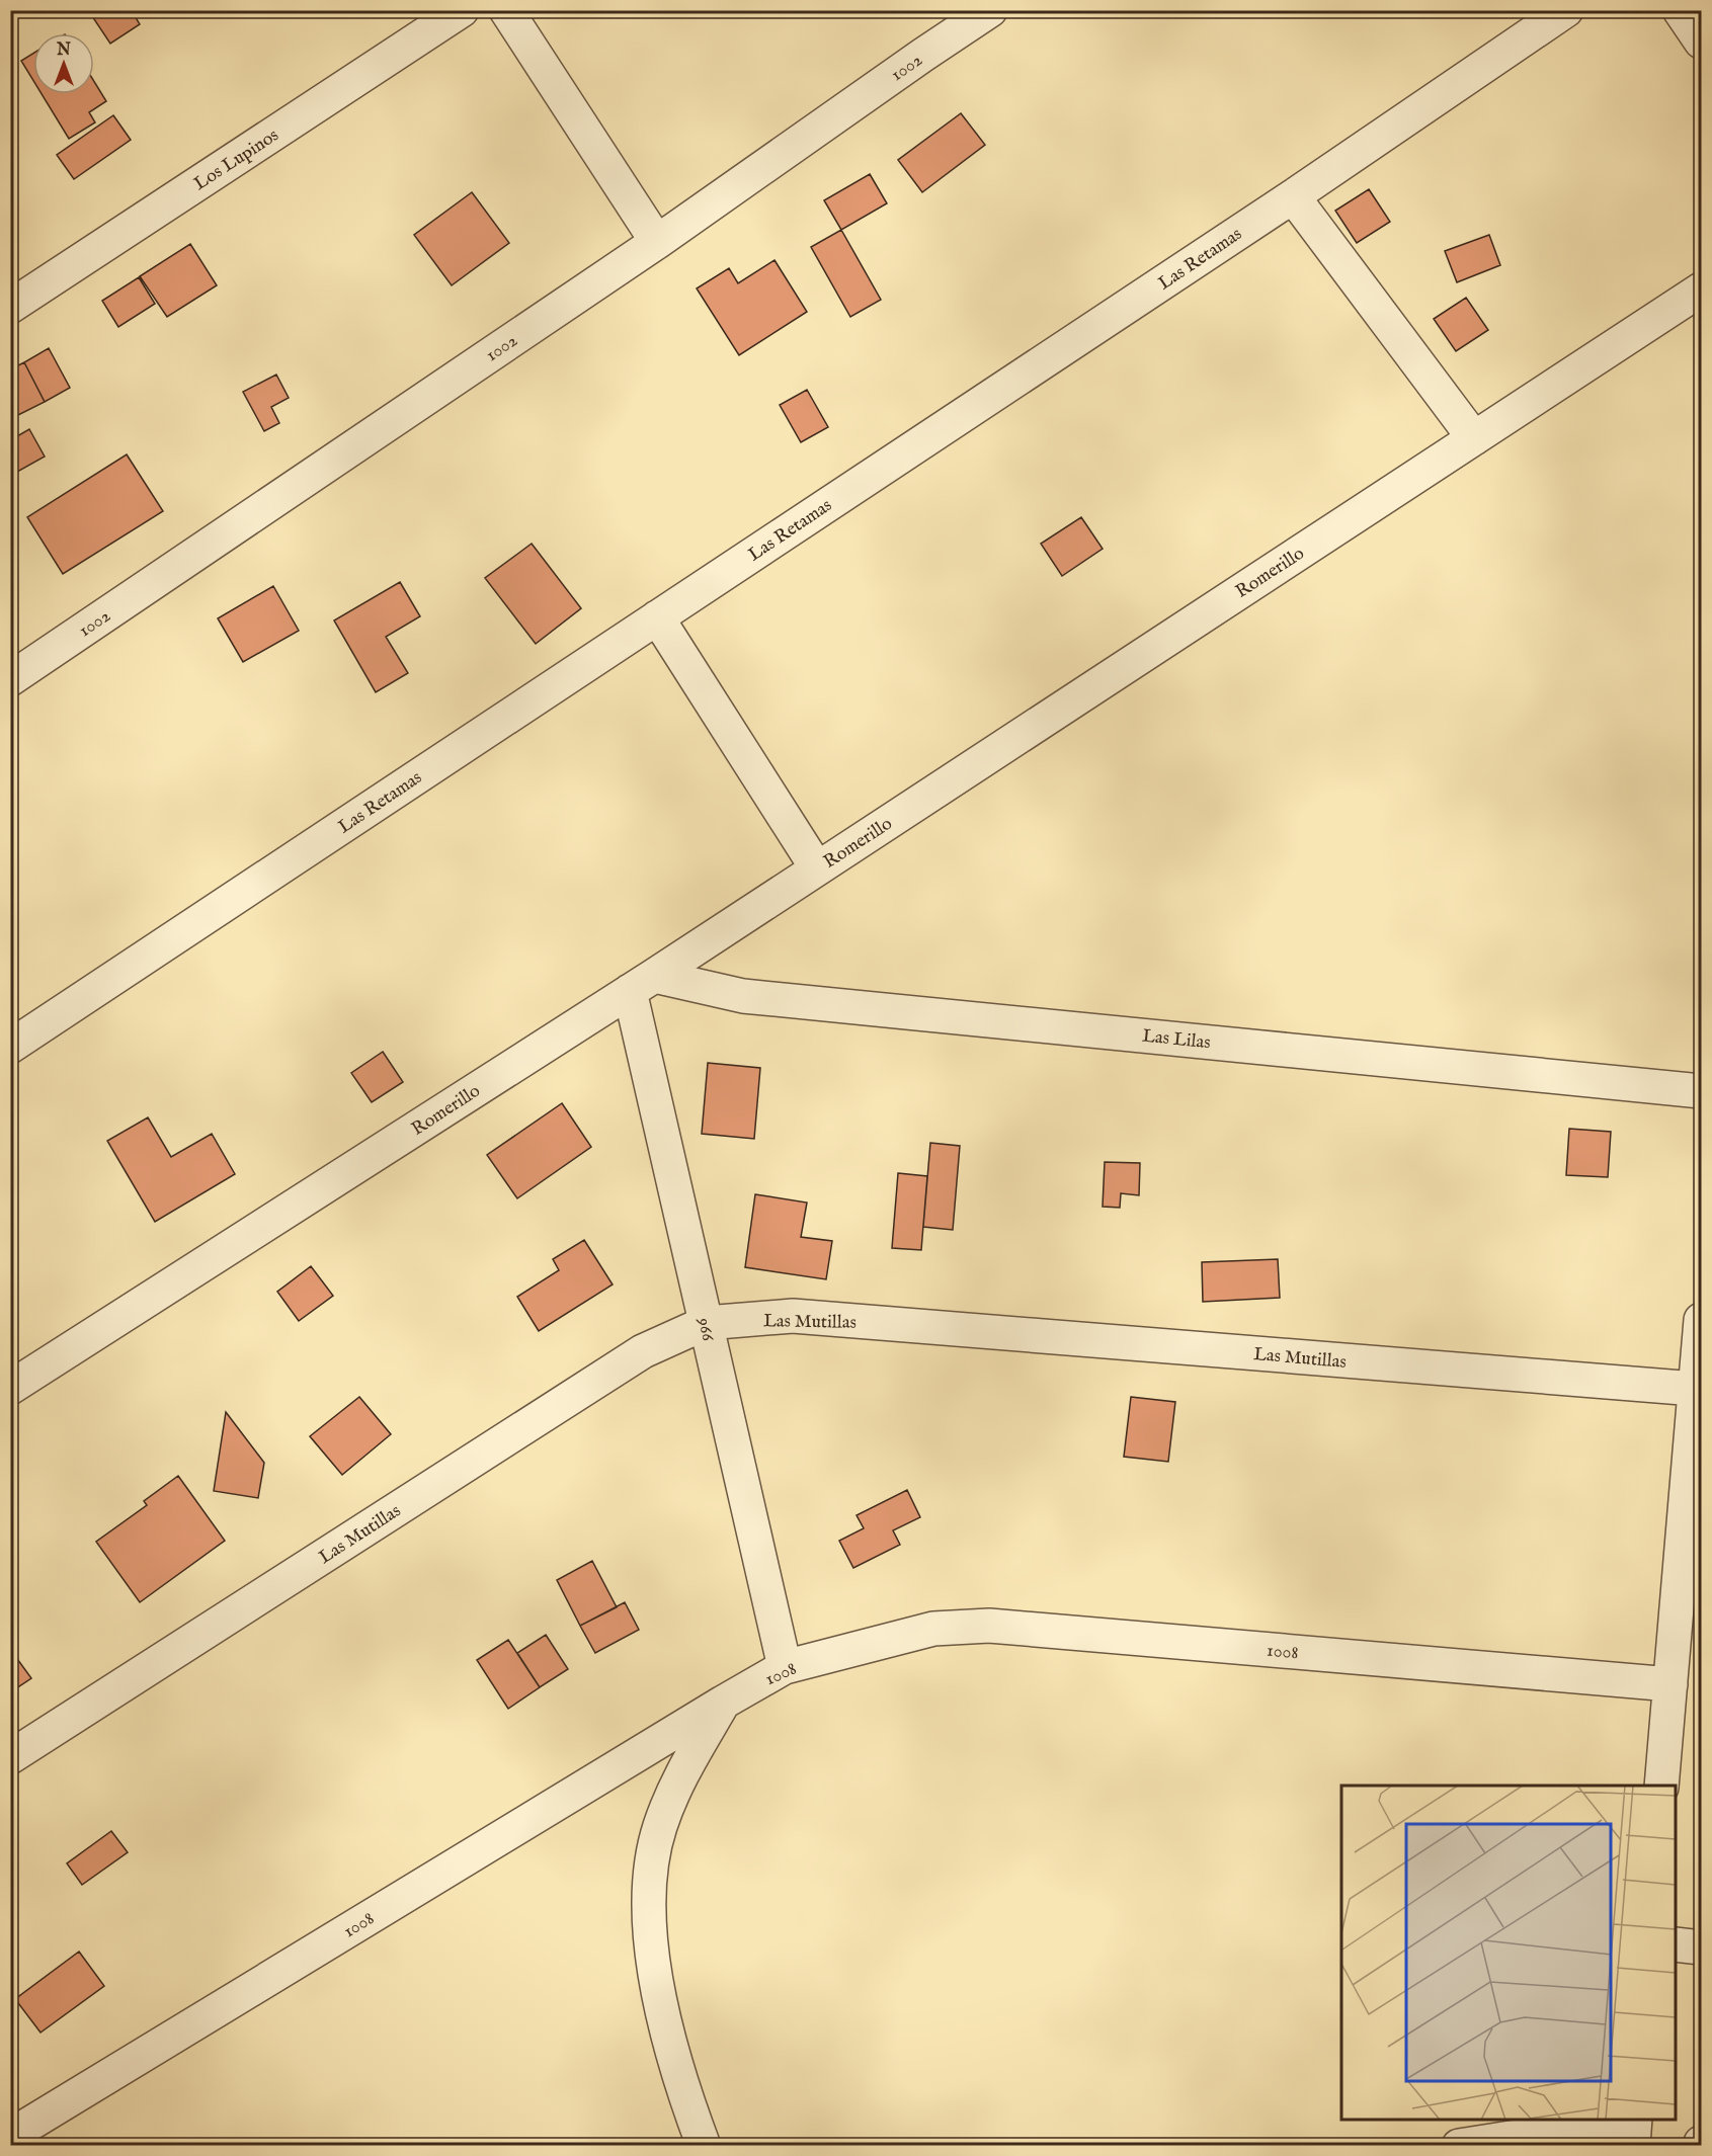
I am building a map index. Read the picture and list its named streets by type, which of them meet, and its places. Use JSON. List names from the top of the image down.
{
  "streets": {
    "street": [
      "1002",
      "Los Lupinos",
      "Las Retamas",
      "Romerillo",
      "Las Lilas",
      "Las Mutillas",
      "966",
      "1008"
    ]
  },
  "crossings": [
    ["Romerillo", "Las Lilas"],
    ["Romerillo", "966"],
    ["Las Lilas", "966"],
    ["Las Mutillas", "966"],
    ["966", "1008"]
  ],
  "north": "top"
}
